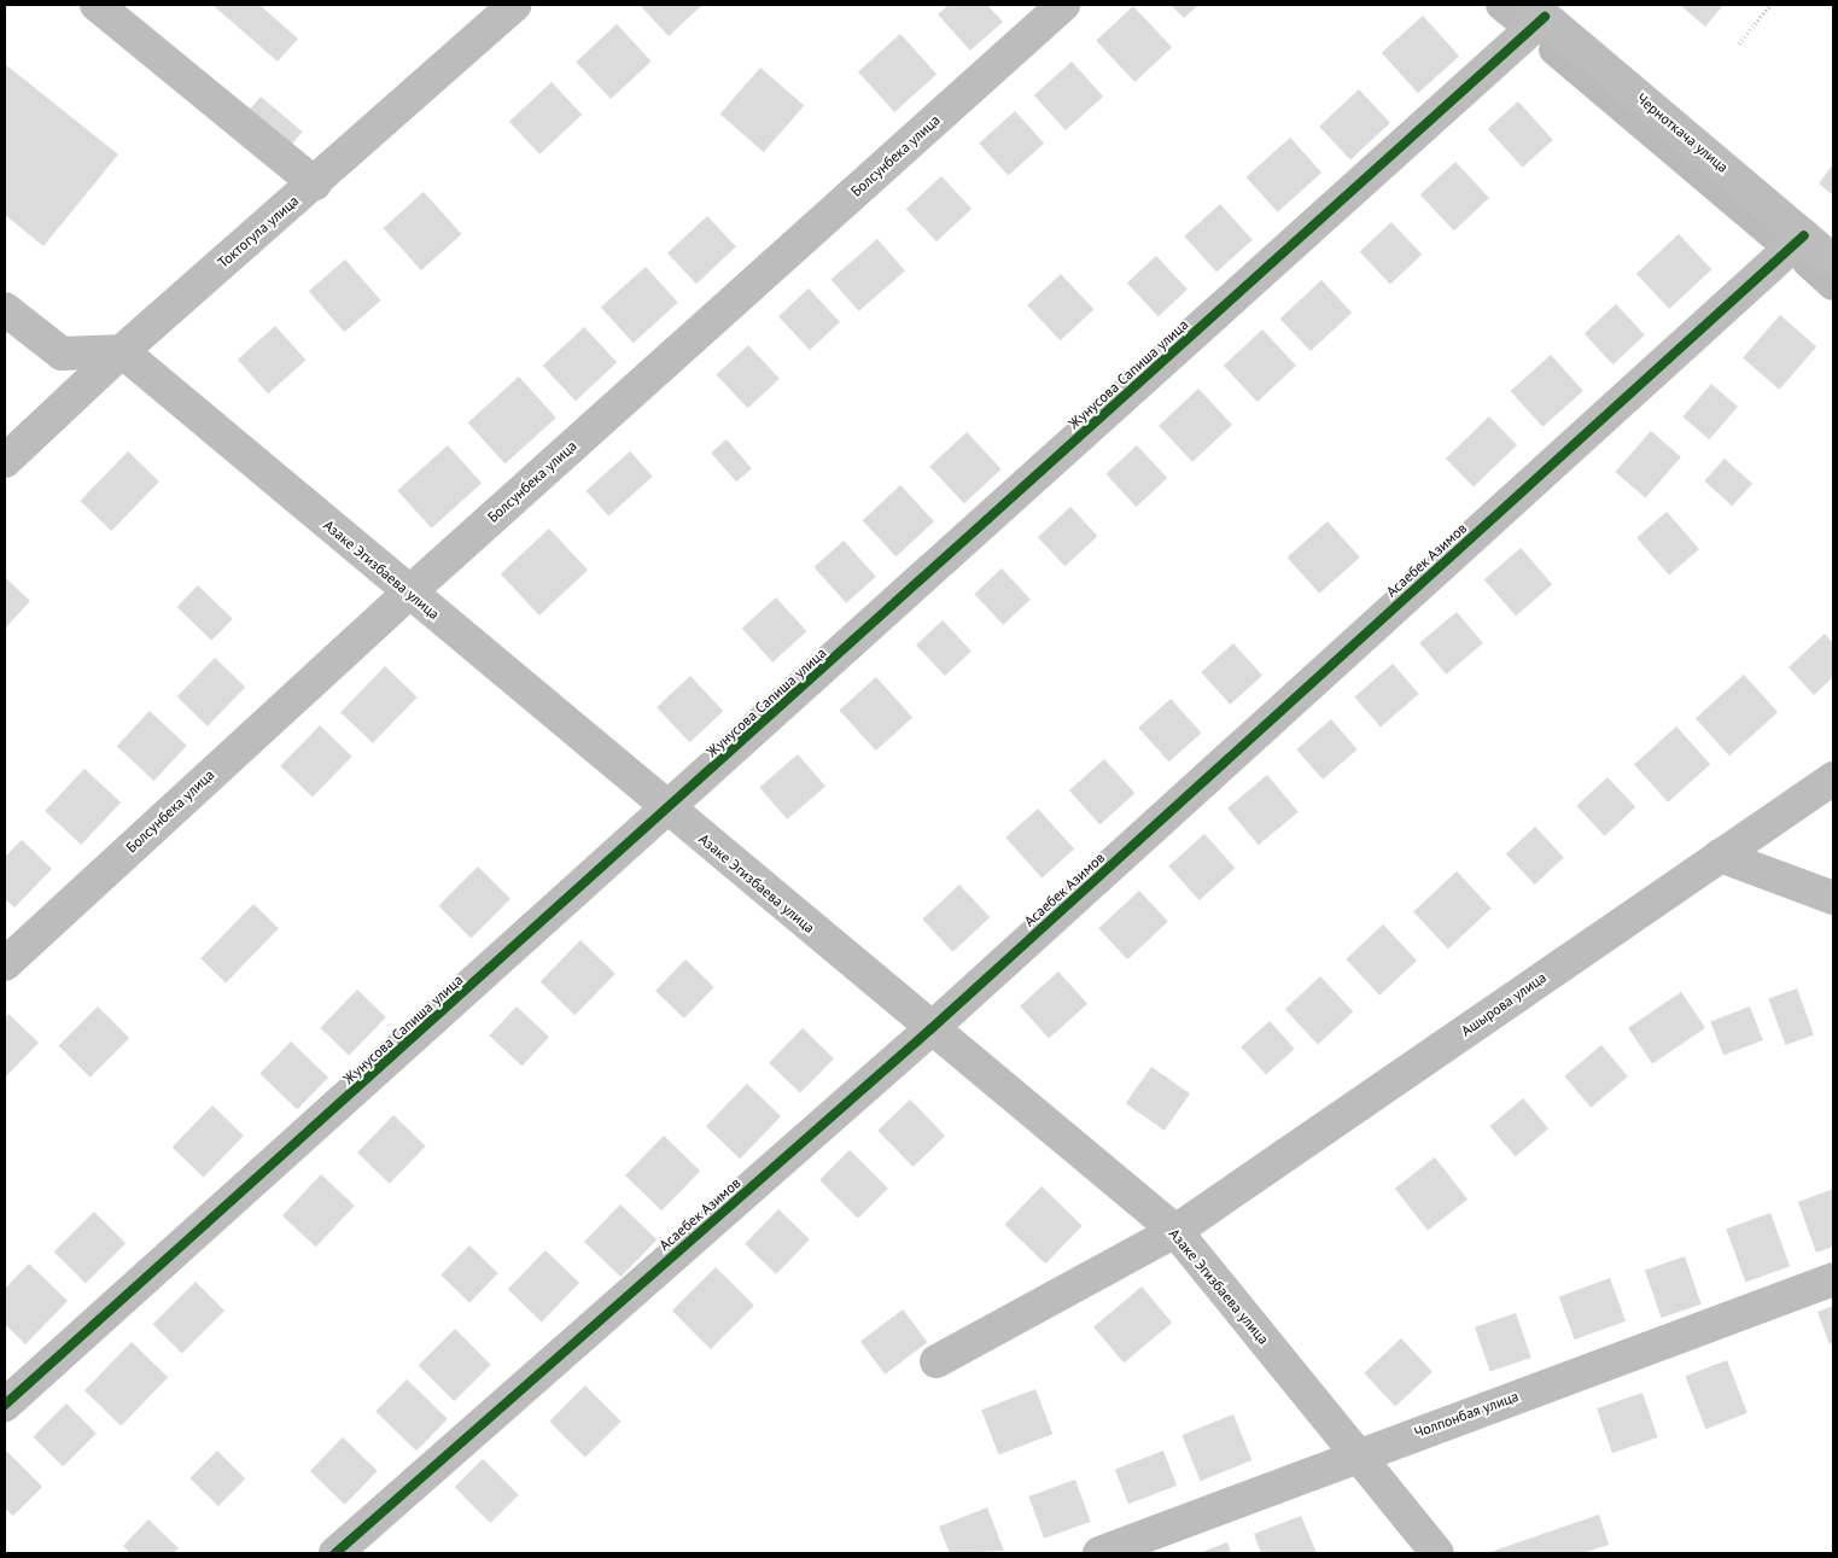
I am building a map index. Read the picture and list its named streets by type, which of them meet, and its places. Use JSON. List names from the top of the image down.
{
  "streets": {
    "street": [
      "Черноткача улица",
      "Болсунбека улица",
      "Токтогула улица",
      "Жунусова Сапиша улица",
      "Асаебек Азимов",
      "Азаке Эгизбаева улица",
      "Ашырова улица",
      "Чолпонбая улица"
    ]
  },
  "crossings": [
    ["Черноткача улица", "Жунусова Сапиша улица"],
    ["Черноткача улица", "Асаебек Азимов"],
    ["Болсунбека улица", "Азаке Эгизбаева улица"],
    ["Токтогула улица", "Азаке Эгизбаева улица"],
    ["Жунусова Сапиша улица", "Азаке Эгизбаева улица"],
    ["Асаебек Азимов", "Азаке Эгизбаева улица"],
    ["Азаке Эгизбаева улица", "Ашырова улица"],
    ["Азаке Эгизбаева улица", "Чолпонбая улица"]
  ]
}
